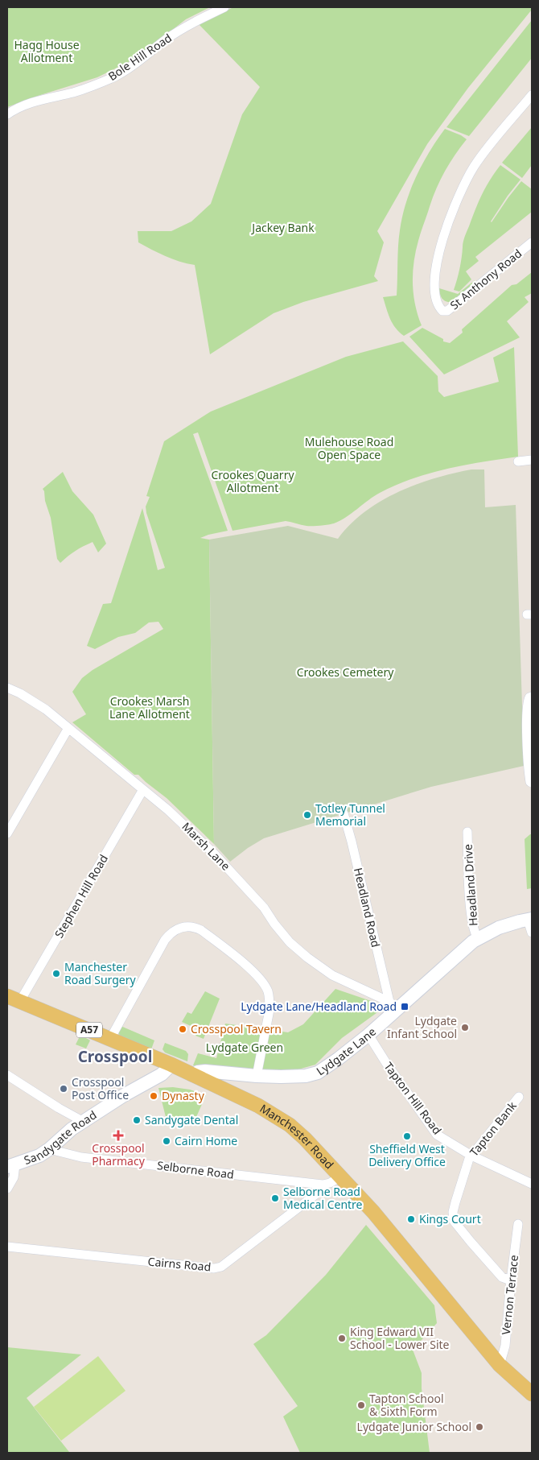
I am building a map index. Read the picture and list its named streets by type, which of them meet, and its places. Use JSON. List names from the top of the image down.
{
  "streets": {
    "main road": ["A57", "Manchester Road"],
    "street": [
      "Bole Hill Road",
      "St Anthony Road",
      "Marsh Lane",
      "Headland Drive",
      "Stephen Hill Road",
      "Headland Road",
      "Lydgate Lane",
      "Tapton Hill Road",
      "Tapton Bank",
      "Sandygate Road",
      "Selborne Road",
      "Cairns Road",
      "Vernon Terrace"
    ]
  },
  "crossings": [
    ["Marsh Lane", "Stephen Hill Road"],
    ["Marsh Lane", "Headland Road"],
    ["Marsh Lane", "Lydgate Lane"],
    ["Headland Drive", "Lydgate Lane"],
    ["Stephen Hill Road", "Manchester Road"],
    ["Headland Road", "Lydgate Lane"],
    ["Lydgate Lane", "Tapton Hill Road"],
    ["Lydgate Lane", "Manchester Road"],
    ["Tapton Hill Road", "Tapton Bank"],
    ["Tapton Bank", "Vernon Terrace"],
    ["Sandygate Road", "Manchester Road"],
    ["Sandygate Road", "Selborne Road"],
    ["Manchester Road", "Selborne Road"],
    ["Manchester Road", "Vernon Terrace"],
    ["Selborne Road", "Cairns Road"]
  ],
  "districts": ["Crosspool"],
  "parks": [
    "Hagg House Allotment",
    "Jackey Bank",
    "Mulehouse Road Open Space",
    "Crookes Quarry Allotment",
    "Crookes Cemetery",
    "Crookes Marsh Lane Allotment",
    "Lydgate Green"
  ],
  "places": {
    "other": [
      "Totley Tunnel Memorial",
      "Manchester Road Surgery",
      "Lydgate Infant School",
      "Crosspool Tavern",
      "Crosspool Post Office",
      "Dynasty",
      "Sandygate Dental",
      "Sheffield West Delivery Office",
      "Cairn Home",
      "Selborne Road Medical Centre",
      "Kings Court",
      "King Edward VII School - Lower Site",
      "Tapton School & Sixth Form",
      "Lydgate Junior School"
    ],
    "transit": ["Lydgate Lane/Headland Road"],
    "health": ["Crosspool Pharmacy"]
  }
}
